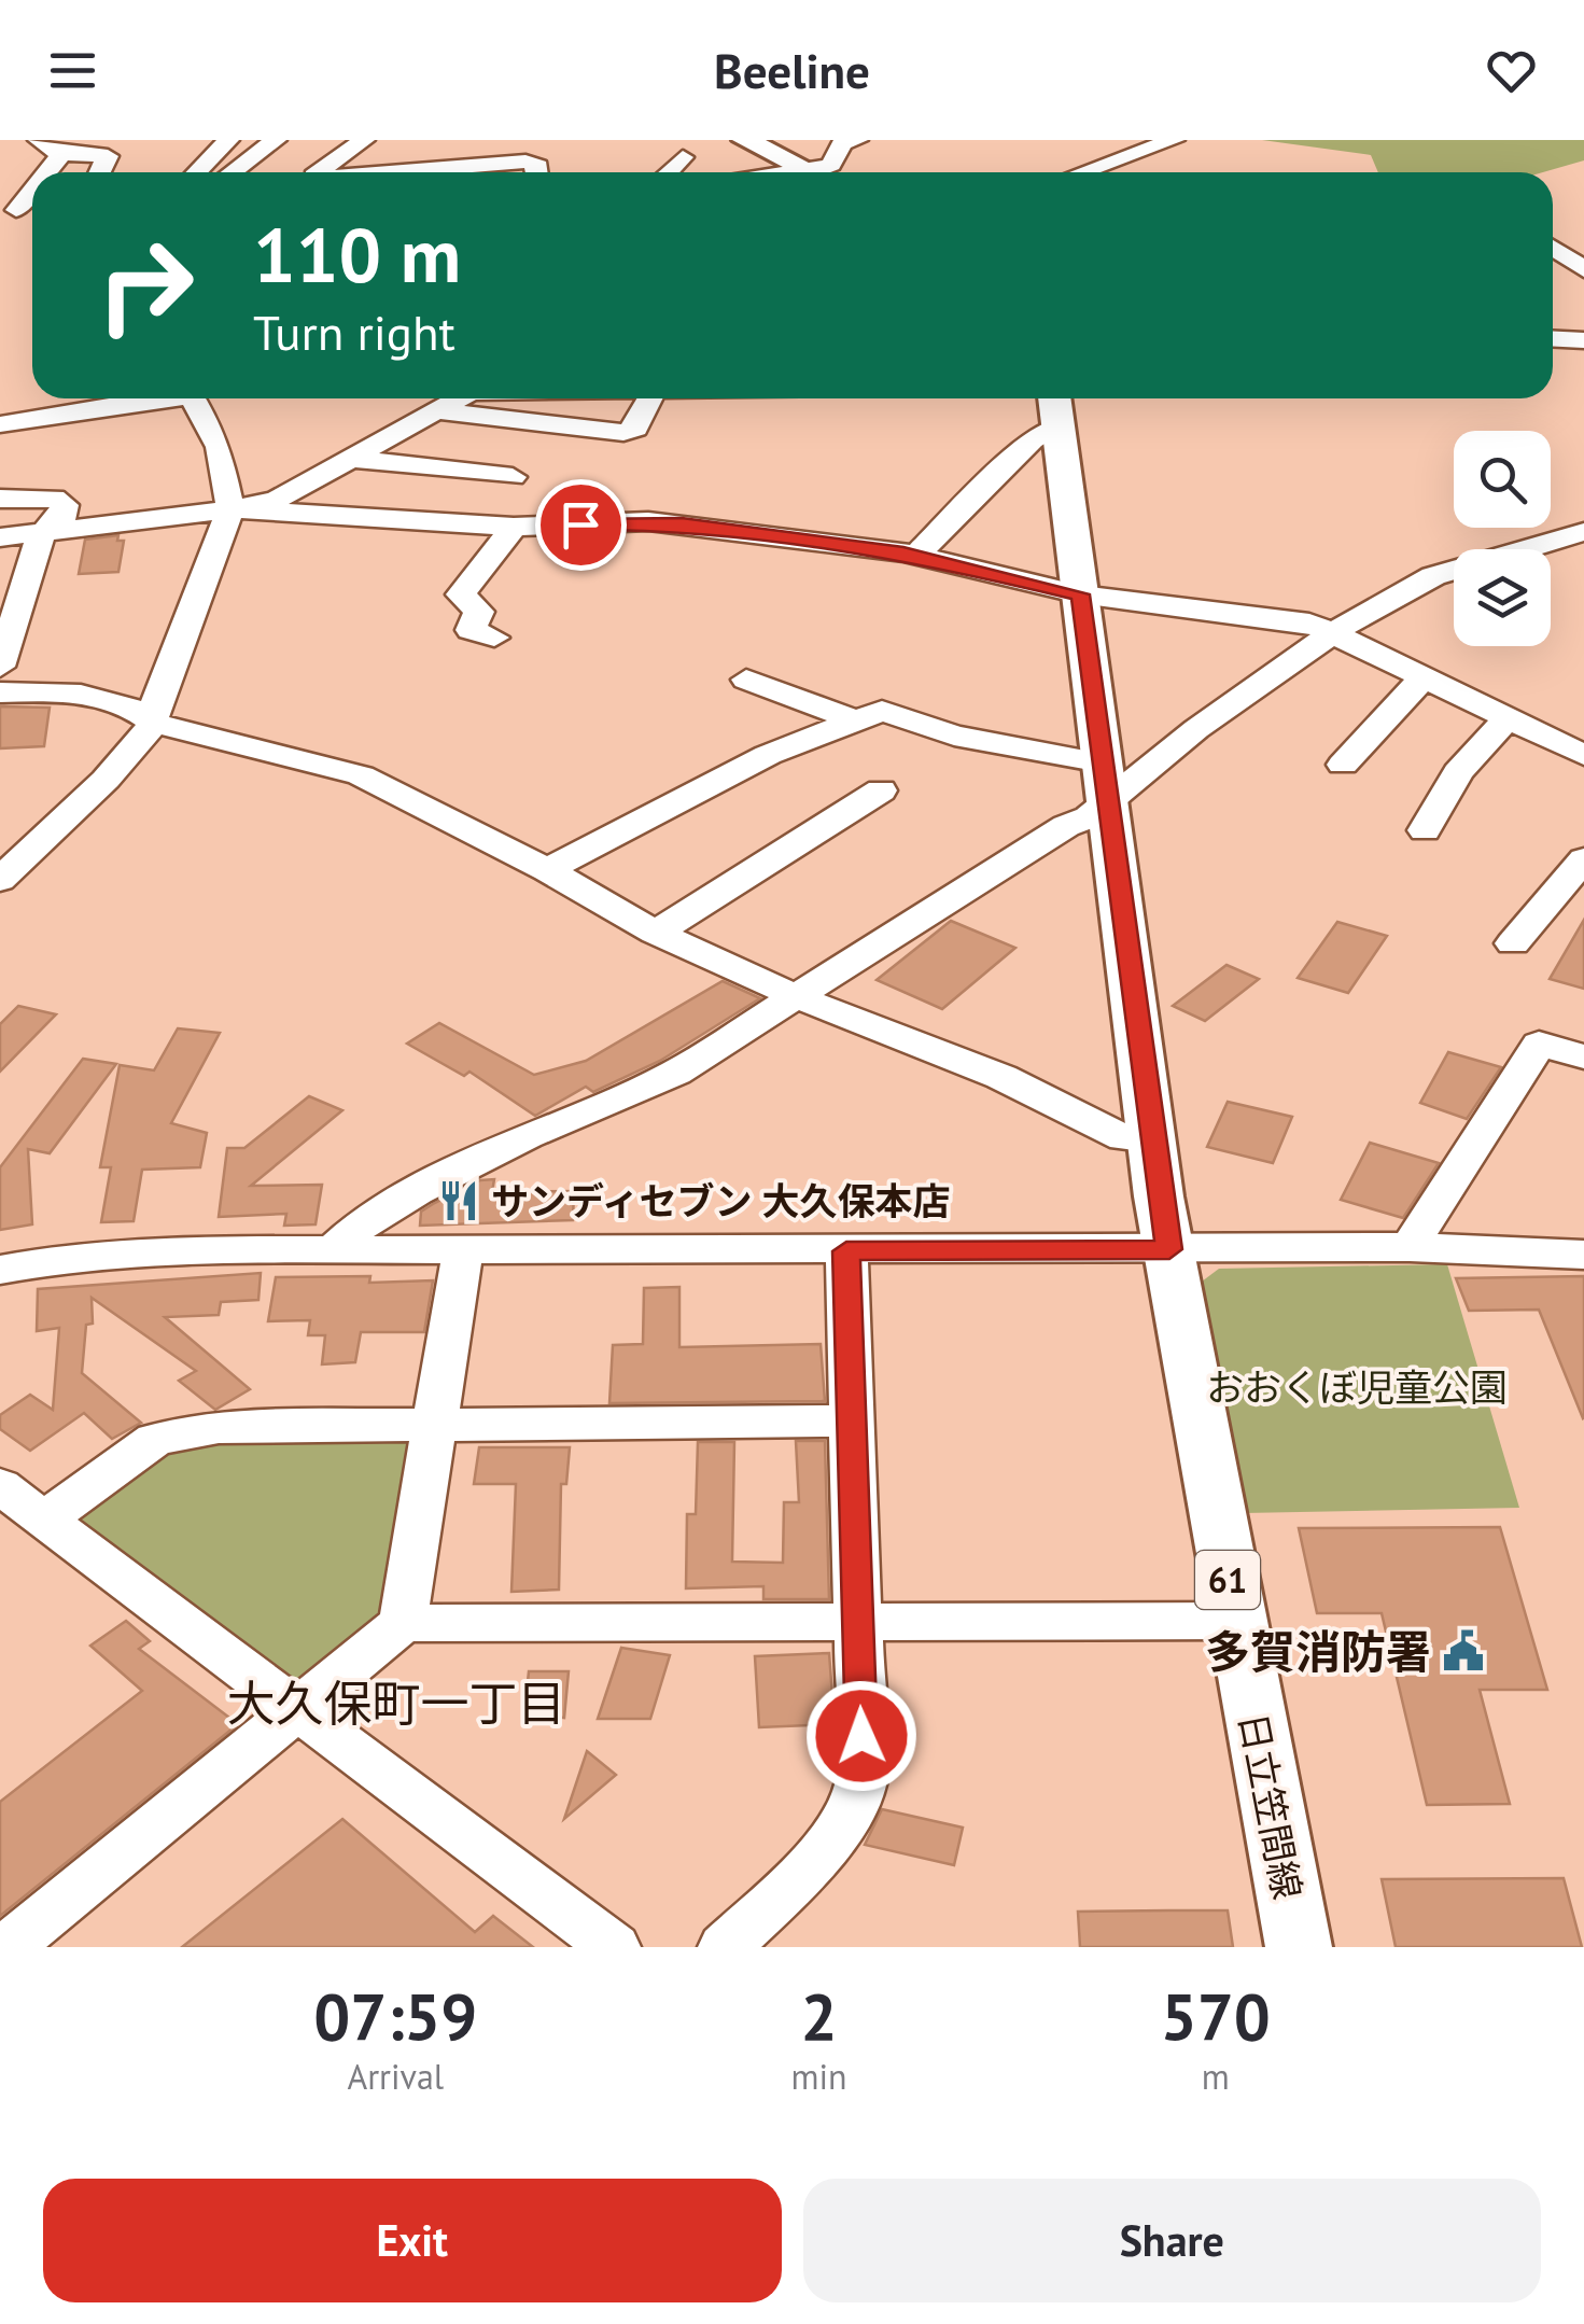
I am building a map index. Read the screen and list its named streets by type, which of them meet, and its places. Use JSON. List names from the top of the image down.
{
  "streets": {
    "main road": ["61", "日立笠間線"]
  },
  "districts": ["大久保町一丁目"],
  "parks": ["おおくぼ児童公園"],
  "places": {
    "restaurant": ["サンディセブン 大久保本店"],
    "public building": ["多賀消防署"]
  },
  "page": {
    "header": "Beeline",
    "turn": ["110 m", "Turn right"],
    "eta": [
      "07:59",
      "Arrival",
      "2",
      "min",
      "570",
      "m"
    ],
    "buttons": ["Exit", "Share"]
  }
}
